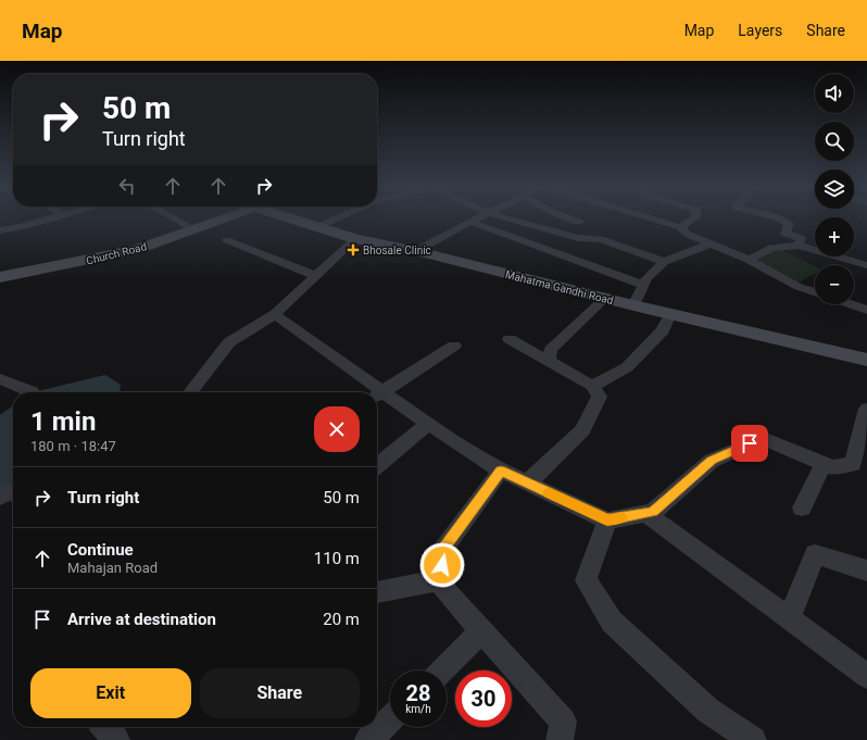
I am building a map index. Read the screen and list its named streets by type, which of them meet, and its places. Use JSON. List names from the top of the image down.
{
  "streets": {
    "main road": ["Church Road", "Mahatma Gandhi Road"]
  },
  "places": {
    "health": ["Bhosale Clinic"]
  },
  "page": {
    "header": "Map",
    "nav": ["Map", "Layers", "Share"],
    "map_buttons": ["+", "−"],
    "turn": ["50 m", "Turn right"],
    "heading": ["1 min", "180 m · 18:47"],
    "list": [
      {
        "name": "Turn right",
        "value": "50 m"
      },
      {
        "name": "Continue",
        "note": "Mahajan Road",
        "value": "110 m"
      },
      {
        "name": "Arrive at destination",
        "value": "20 m"
      }
    ],
    "buttons": ["Exit", "Share"],
    "speed": "28 km/h",
    "limit": "30"
  }
}
